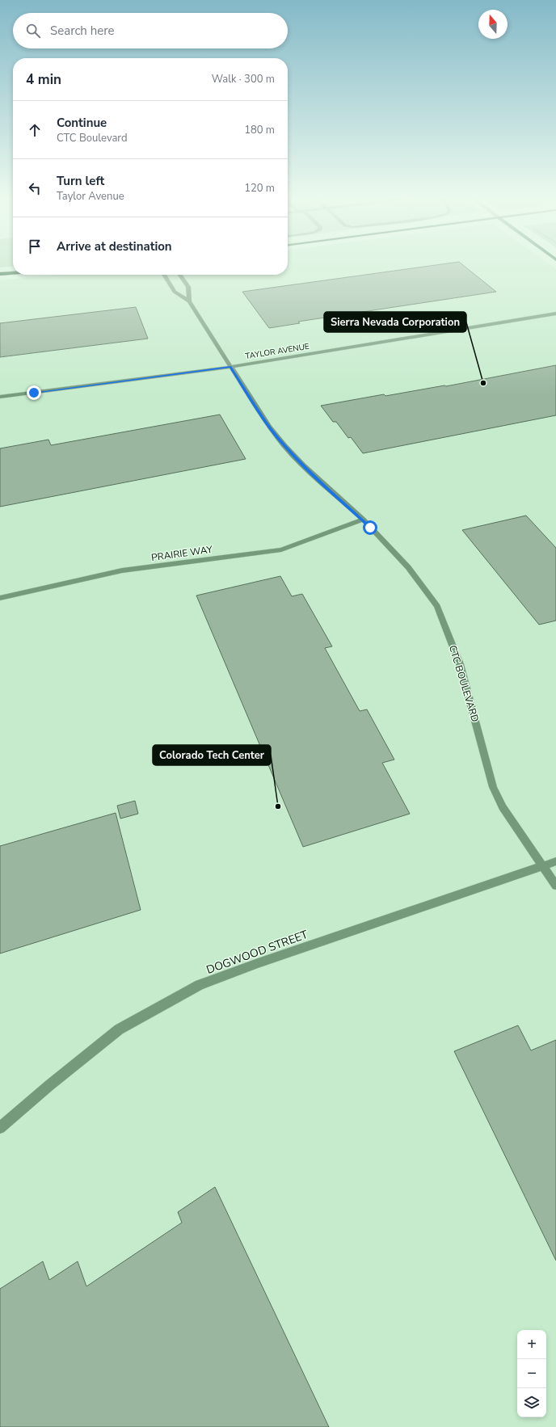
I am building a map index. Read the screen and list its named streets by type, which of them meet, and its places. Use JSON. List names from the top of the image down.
{
  "streets": {
    "street": [
      "TAYLOR AVENUE",
      "PRAIRIE WAY",
      "CTC BOULEVARD",
      "DOGWOOD STREET"
    ]
  },
  "crossings": [
    ["TAYLOR AVENUE", "CTC BOULEVARD"],
    ["PRAIRIE WAY", "CTC BOULEVARD"],
    ["CTC BOULEVARD", "DOGWOOD STREET"]
  ],
  "places": ["Sierra Nevada Corporation", "Colorado Tech Center"],
  "north": "top",
  "page": {
    "search": "Search here",
    "heading": ["4 min", "Walk · 300 m"],
    "list": [
      ["Continue", "CTC Boulevard", "180 m"],
      ["Turn left", "Taylor Avenue", "120 m"],
      "Arrive at destination"
    ],
    "map_buttons": ["+", "−"]
  }
}
